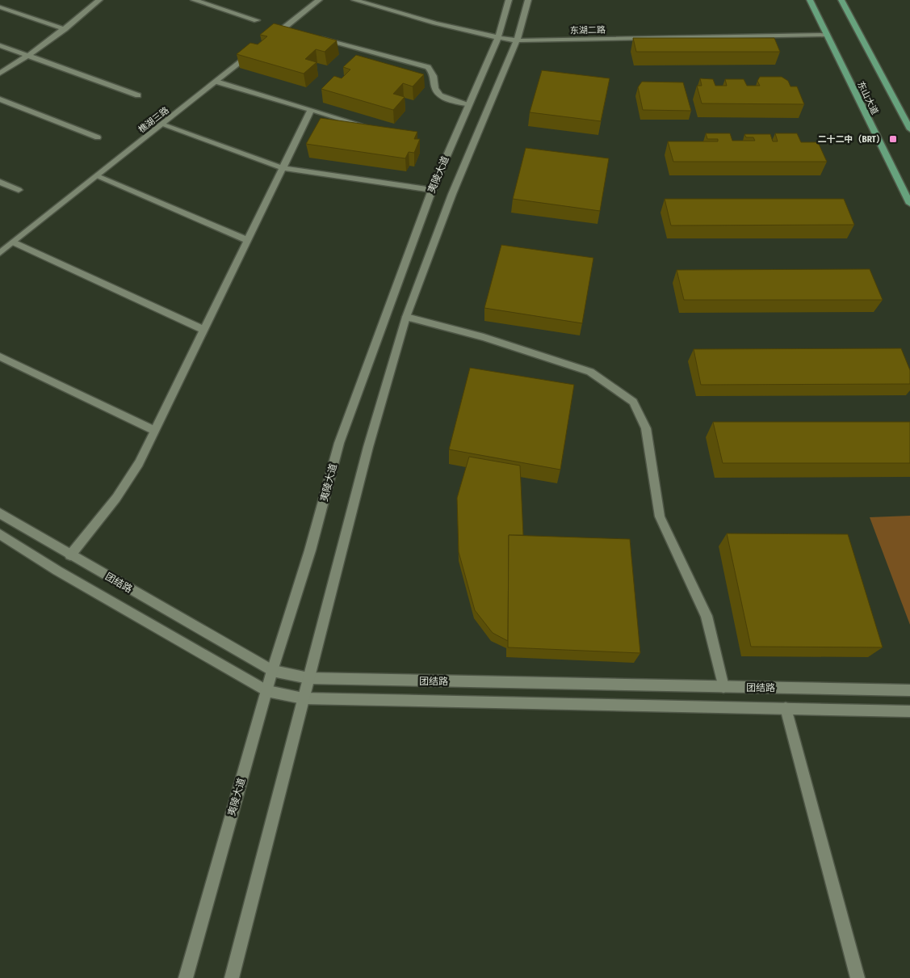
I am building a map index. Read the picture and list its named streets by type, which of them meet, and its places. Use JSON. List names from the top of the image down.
{
  "streets": {
    "main road": [
      "东湖二路",
      "东山大道",
      "樵湖三路",
      "夷陵大道",
      "团结路"
    ]
  },
  "crossings": [
    ["东湖二路", "东山大道"],
    ["东湖二路", "夷陵大道"],
    ["夷陵大道", "团结路"]
  ],
  "places": {
    "transit": ["二十二中（BRT）"]
  }
}
